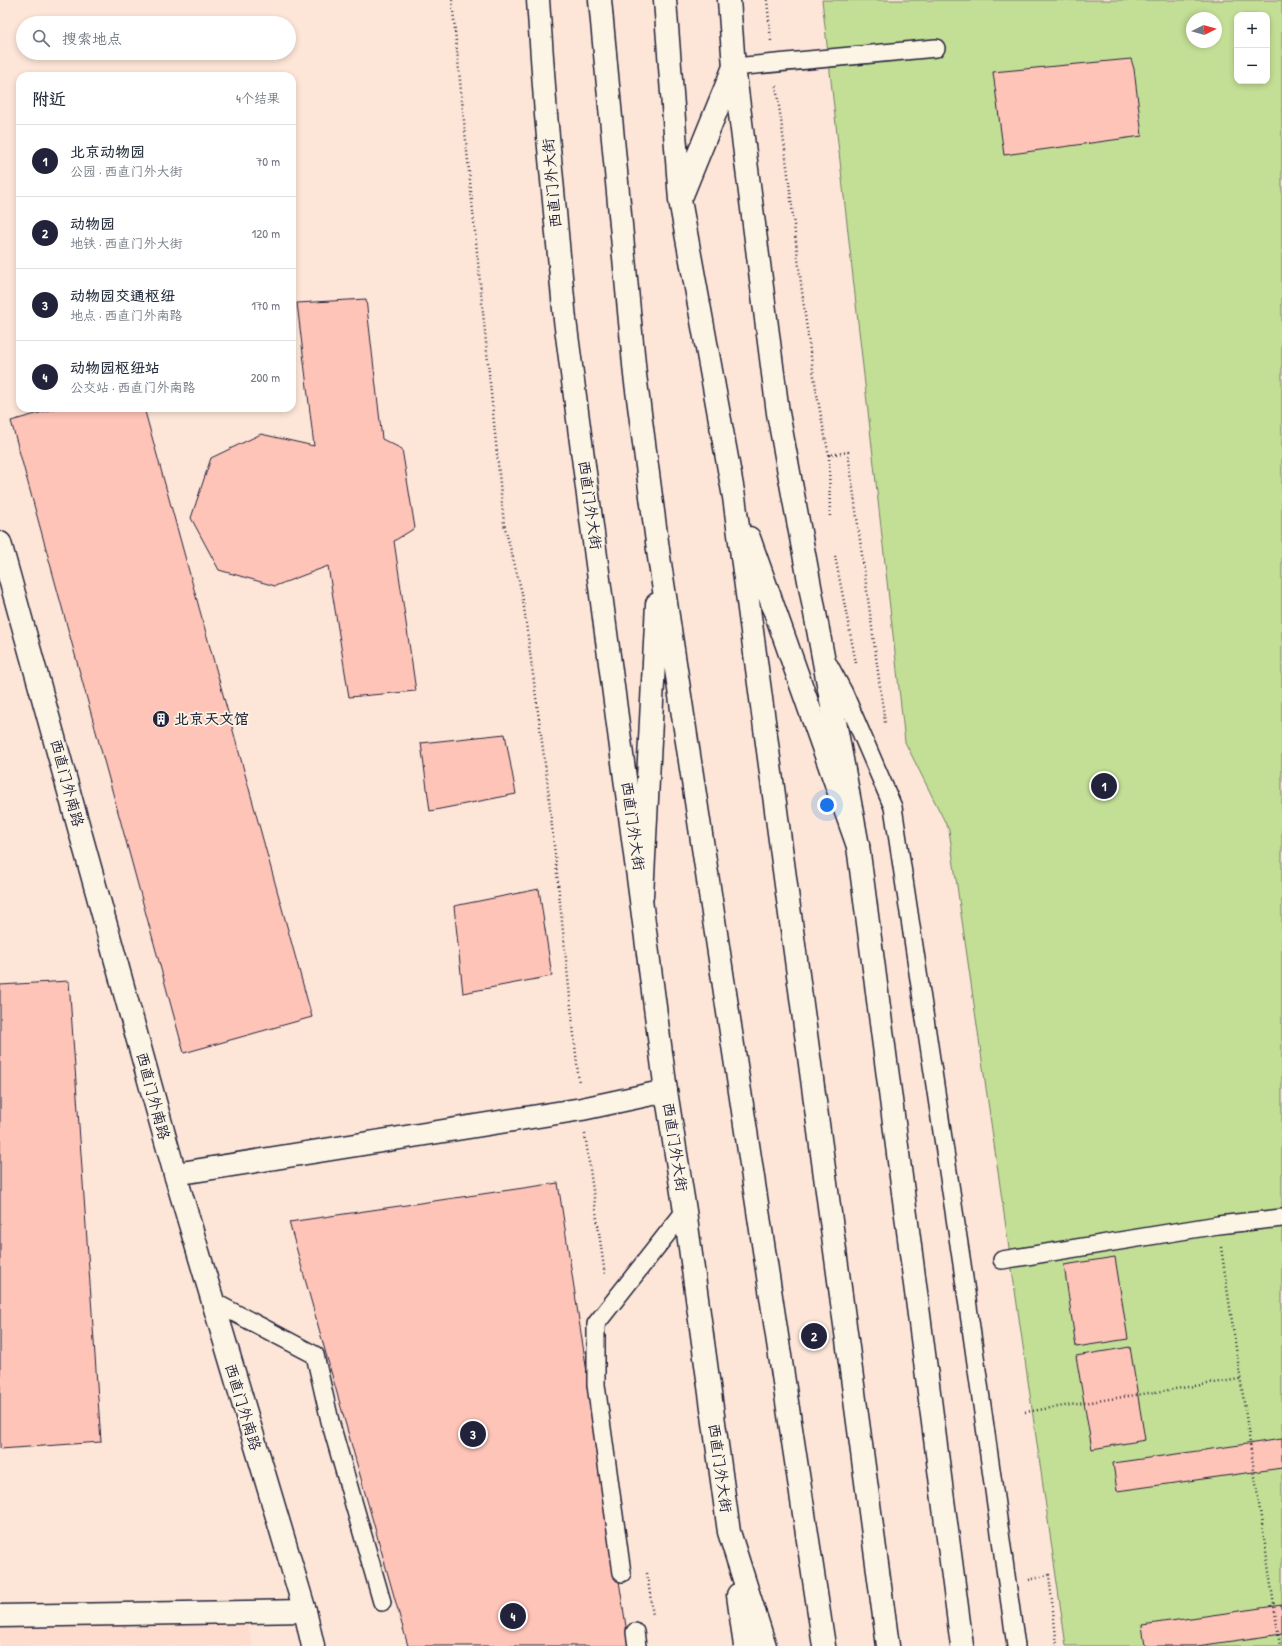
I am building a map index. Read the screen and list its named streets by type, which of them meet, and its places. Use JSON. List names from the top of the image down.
{
  "streets": {
    "main road": ["西直门外大街", "西直门外南路"]
  },
  "places": {
    "building": ["北京天文馆"]
  },
  "north": "right",
  "page": {
    "map_buttons": ["+", "−"],
    "search": "搜索地点",
    "heading": ["附近", "4个结果"],
    "list": [
      {
        "mark": "1",
        "name": "北京动物园",
        "note": "公园 · 西直门外大街",
        "value": "70 m"
      },
      {
        "mark": "2",
        "name": "动物园",
        "note": "地铁 · 西直门外大街",
        "value": "120 m"
      },
      {
        "mark": "3",
        "name": "动物园交通枢纽",
        "note": "地点 · 西直门外南路",
        "value": "170 m"
      },
      {
        "mark": "4",
        "name": "动物园枢纽站",
        "note": "公交站 · 西直门外南路",
        "value": "200 m"
      }
    ],
    "pins": [
      "1",
      "2",
      "3",
      "4"
    ]
  }
}
